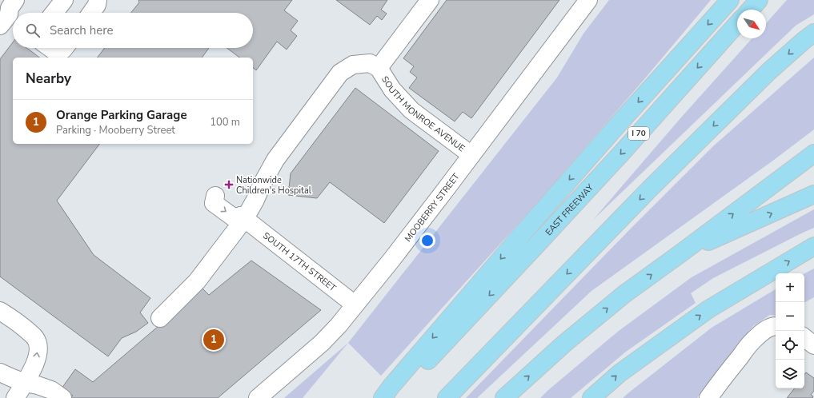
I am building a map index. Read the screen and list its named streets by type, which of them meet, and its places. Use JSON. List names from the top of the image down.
{
  "streets": {
    "highway": ["I 70", "EAST FREEWAY"],
    "street": ["SOUTH MONROE AVENUE", "MOOBERRY STREET", "SOUTH 17TH STREET"]
  },
  "crossings": [
    ["SOUTH MONROE AVENUE", "MOOBERRY STREET"],
    ["MOOBERRY STREET", "SOUTH 17TH STREET"]
  ],
  "places": {
    "health": ["Nationwide Children's Hospital"]
  },
  "north": "bottom right",
  "page": {
    "search": "Search here",
    "heading": "Nearby",
    "list": [
      {
        "mark": "1",
        "name": "Orange Parking Garage",
        "note": "Parking · Mooberry Street",
        "value": "100 m"
      }
    ],
    "map_buttons": ["+", "−"],
    "pins": "1"
  }
}
